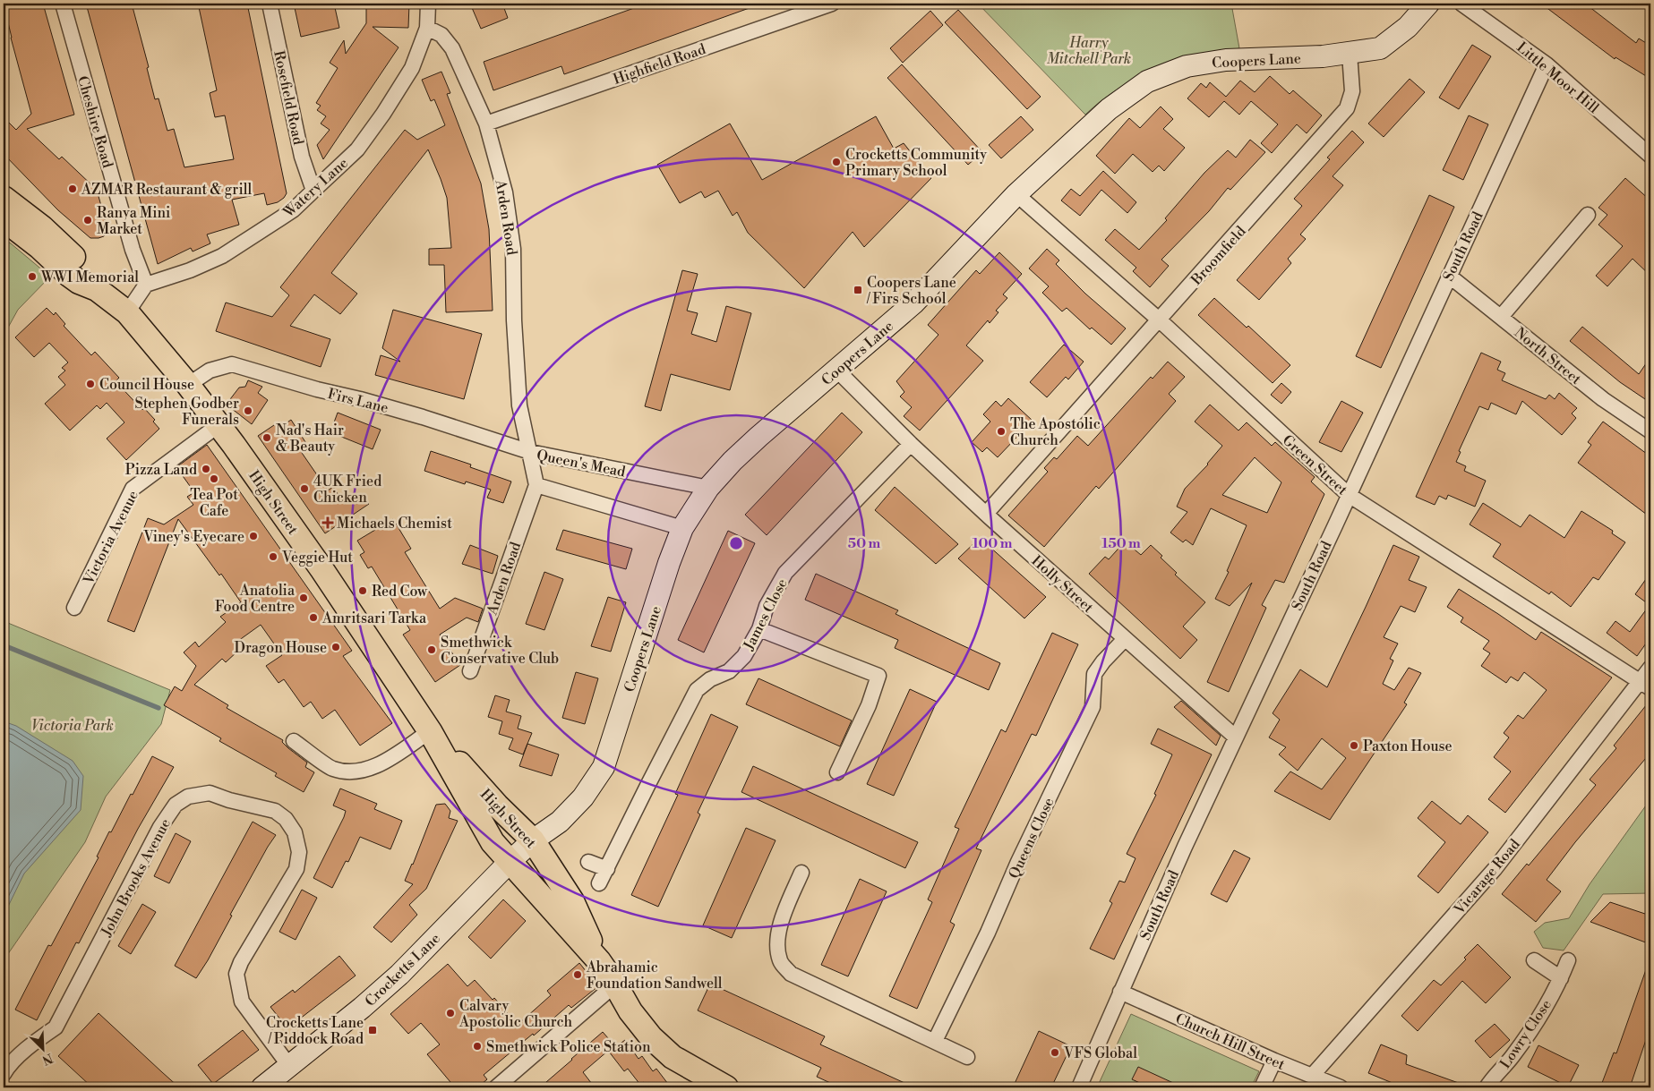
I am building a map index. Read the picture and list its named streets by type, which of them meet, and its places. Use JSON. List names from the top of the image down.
{
  "streets": {
    "main road": ["High Street"],
    "street": [
      "Coopers Lane",
      "Highfield Road",
      "Little Moor Hill",
      "Rosefield Road",
      "Cheshire Road",
      "Watery Lane",
      "Arden Road",
      "South Road",
      "Broomfield",
      "North Street",
      "Firs Lane",
      "Queen's Mead",
      "Green Street",
      "Victoria Avenue",
      "Holly Street",
      "James Close",
      "Queens Close",
      "Vicarage Road",
      "John Brooks Avenue",
      "Crocketts Lane",
      "Lowry Close",
      "Church Hill Street"
    ]
  },
  "crossings": [
    ["Coopers Lane", "Broomfield"],
    ["Coopers Lane", "Queen's Mead"],
    ["Coopers Lane", "Green Street"],
    ["Coopers Lane", "High Street"],
    ["Coopers Lane", "Holly Street"],
    ["Coopers Lane", "Crocketts Lane"],
    ["Highfield Road", "Arden Road"],
    ["Little Moor Hill", "South Road"],
    ["Rosefield Road", "Watery Lane"],
    ["Cheshire Road", "Watery Lane"],
    ["Watery Lane", "Arden Road"],
    ["Arden Road", "Firs Lane"],
    ["Arden Road", "Queen's Mead"],
    ["South Road", "North Street"],
    ["South Road", "Green Street"],
    ["South Road", "Holly Street"],
    ["South Road", "Church Hill Street"],
    ["Broomfield", "Green Street"],
    ["Broomfield", "Holly Street"],
    ["Firs Lane", "Queen's Mead"],
    ["Firs Lane", "High Street"],
    ["Green Street", "Vicarage Road"],
    ["High Street", "Victoria Avenue"],
    ["High Street", "Crocketts Lane"],
    ["Holly Street", "James Close"],
    ["Holly Street", "Queens Close"],
    ["Vicarage Road", "Church Hill Street"],
    ["John Brooks Avenue", "Crocketts Lane"]
  ],
  "parks": ["Harry Mitchell Park", "Victoria Park"],
  "places": {
    "other": [
      "Crocketts Community Primary School",
      "AZMAR Restaurant & grill",
      "Ranya Mini Market",
      "WWI Memorial",
      "Council House",
      "Stephen Godber Funerals",
      "The Apostolic Church",
      "Nad's Hair & Beauty",
      "Pizza Land",
      "Tea Pot Cafe",
      "4UK Fried Chicken",
      "Viney's Eyecare",
      "Veggie Hut",
      "Red Cow",
      "Anatolia Food Centre",
      "Amritsari Tarka",
      "Dragon House",
      "Smethwick Conservative Club",
      "Paxton House",
      "Abrahamic Foundation Sandwell",
      "Calvary Apostolic Church",
      "Smethwick Police Station",
      "VFS Global"
    ],
    "transit": ["Coopers Lane / Firs School", "Crocketts Lane / Piddock Road"],
    "health": ["Michaels Chemist"]
  },
  "north": "bottom right",
  "rings": ["50 m", "100 m", "150 m"]
}
